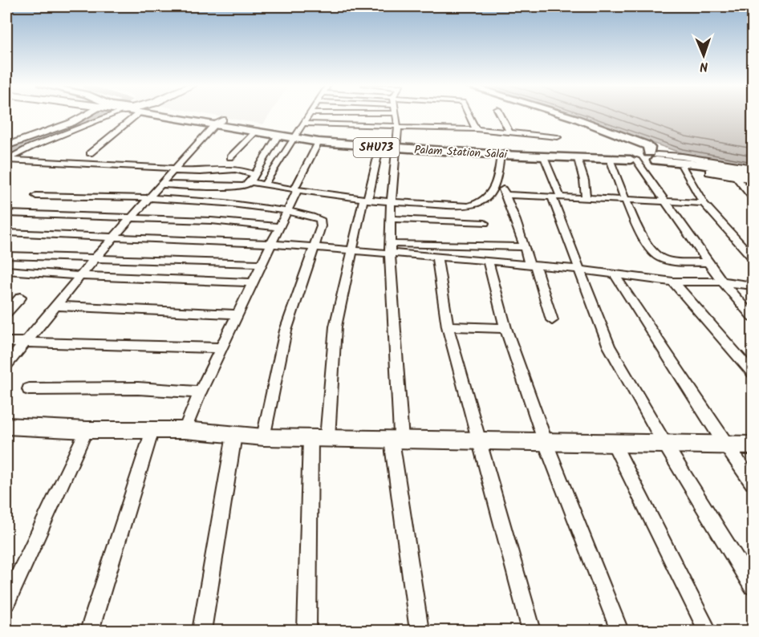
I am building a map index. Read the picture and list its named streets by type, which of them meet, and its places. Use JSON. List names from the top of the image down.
{
  "streets": {
    "main road": ["SHU73", "Palam Station Salai"]
  },
  "crossings": [
    ["SHU73", "Palam Station Salai"]
  ],
  "north": "bottom"
}
